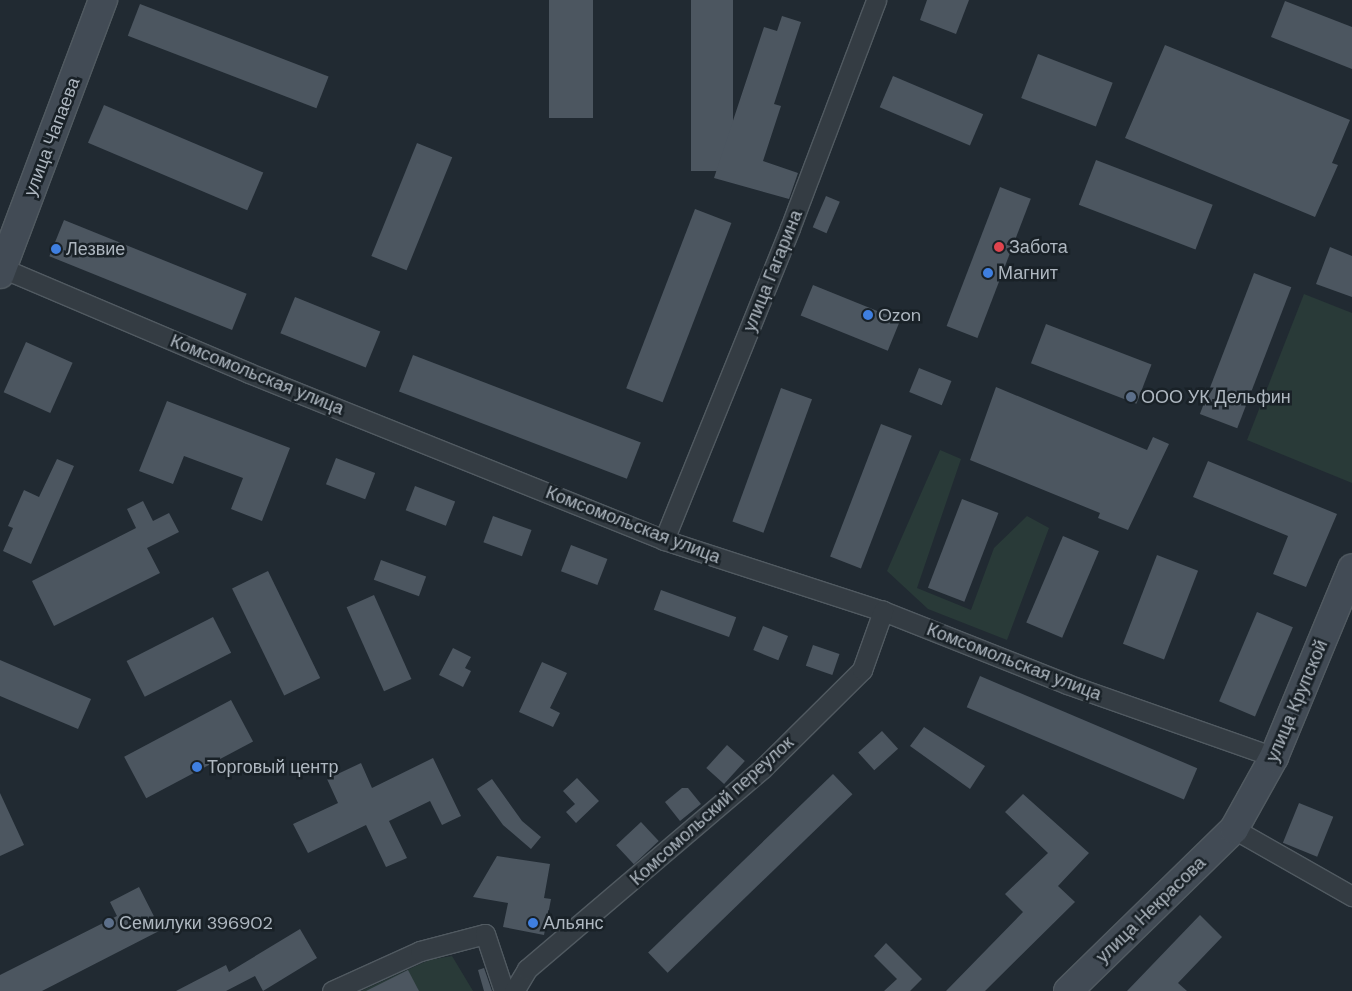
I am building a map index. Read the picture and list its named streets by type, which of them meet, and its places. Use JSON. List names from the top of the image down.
{
  "streets": {
    "street": [
      "улица Чапаева",
      "улица Гагарина",
      "Комсомольская улица",
      "улица Крупской",
      "Комсомольский переулок",
      "улица Некрасова"
    ]
  },
  "crossings": [
    ["улица Чапаева", "Комсомольская улица"],
    ["улица Гагарина", "Комсомольская улица"],
    ["Комсомольская улица", "улица Крупской"],
    ["Комсомольская улица", "Комсомольский переулок"],
    ["улица Крупской", "улица Некрасова"]
  ],
  "places": [
    "Забота",
    "Лезвие",
    "Магнит",
    "Ozon",
    "ООО УК Дельфин",
    "Торговый центр",
    "Семилуки 396902",
    "Альянс"
  ]
}
